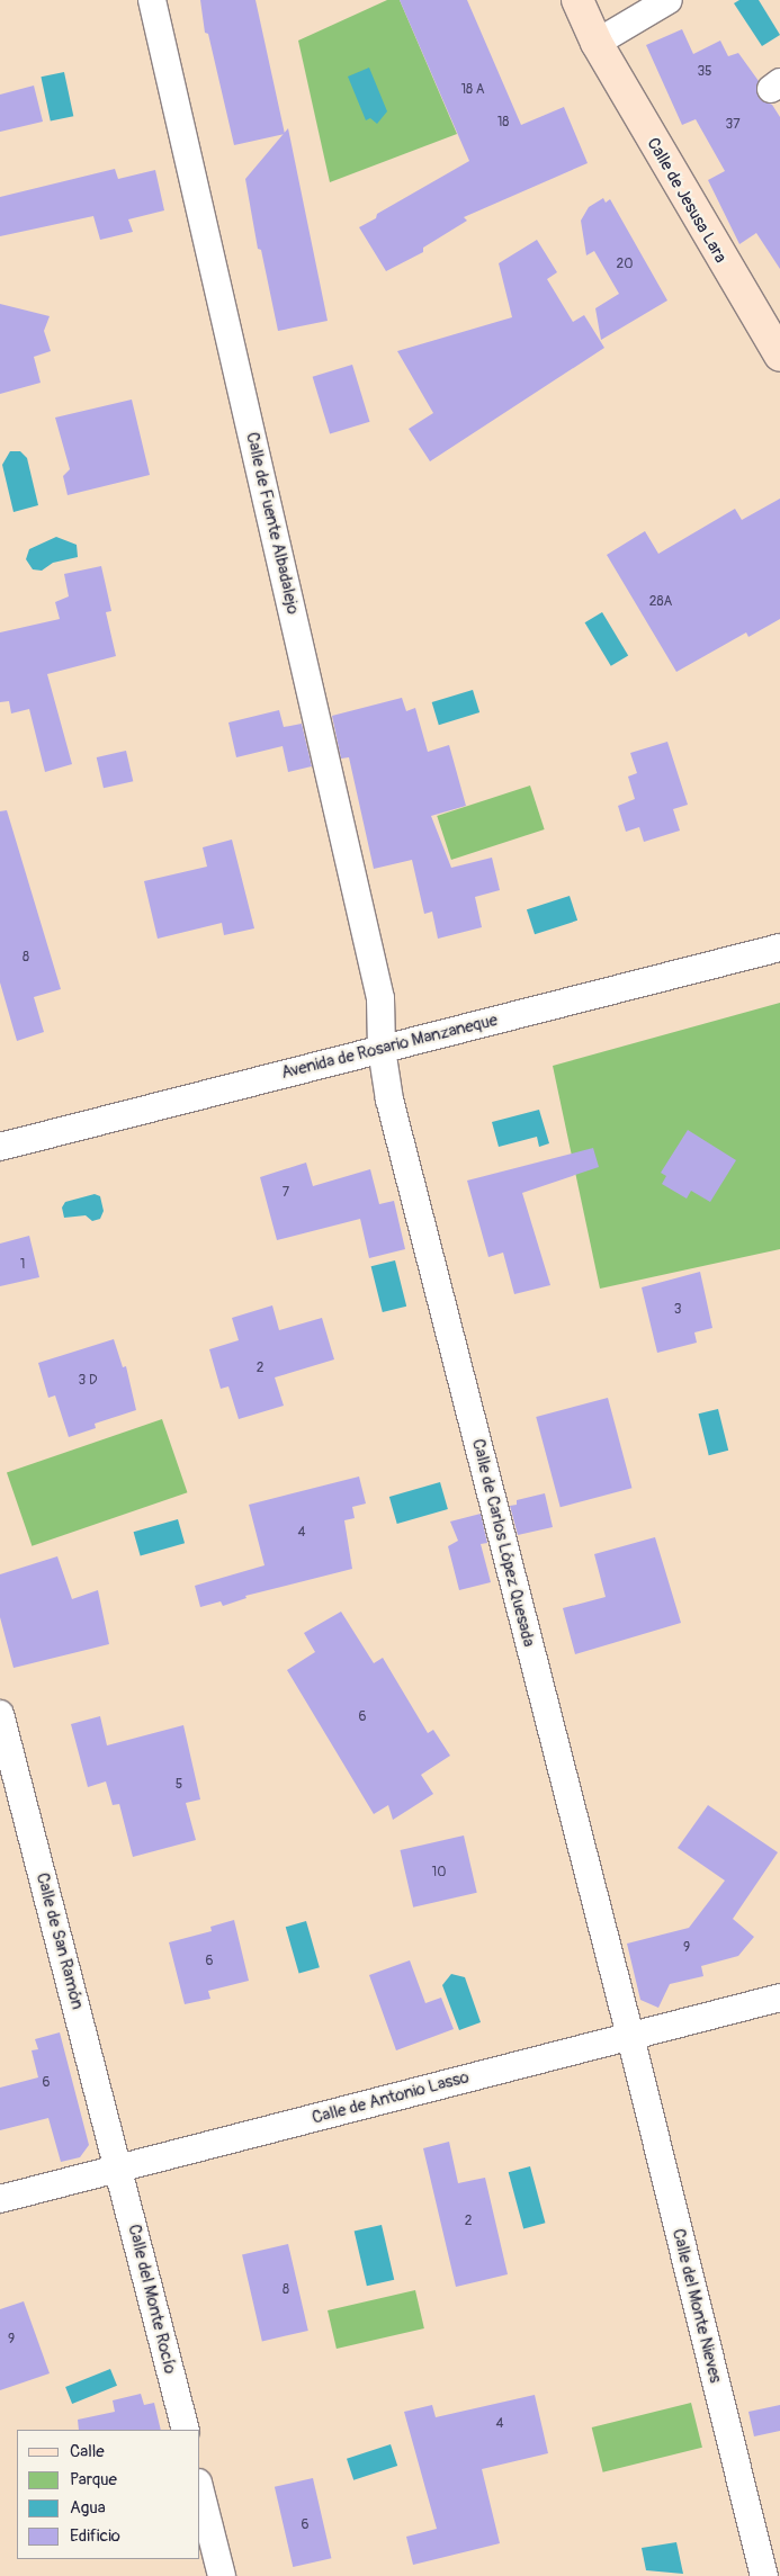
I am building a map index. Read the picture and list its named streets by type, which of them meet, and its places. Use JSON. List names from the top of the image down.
{
  "streets": {
    "main road": ["Calle de Jesusa Lara"],
    "street": [
      "Calle de Fuente Albadalejo",
      "Avenida de Rosario Manzaneque",
      "Calle de Carlos López Quesada",
      "Calle de San Ramón",
      "Calle de Antonio Lasso",
      "Calle del Monte Rocío",
      "Calle del Monte Nieves"
    ]
  },
  "crossings": [
    ["Calle de Fuente Albadalejo", "Avenida de Rosario Manzaneque"],
    ["Calle de Fuente Albadalejo", "Calle de Carlos López Quesada"],
    ["Avenida de Rosario Manzaneque", "Calle de Carlos López Quesada"],
    ["Calle de Carlos López Quesada", "Calle de Antonio Lasso"],
    ["Calle de Carlos López Quesada", "Calle del Monte Nieves"],
    ["Calle de San Ramón", "Calle de Antonio Lasso"],
    ["Calle de San Ramón", "Calle del Monte Rocío"],
    ["Calle de Antonio Lasso", "Calle del Monte Rocío"],
    ["Calle de Antonio Lasso", "Calle del Monte Nieves"]
  ],
  "house_numbers": [
    "35",
    "18 A",
    "18",
    "37",
    "20",
    "28A",
    "8",
    "7",
    "1",
    "3",
    "2",
    "3 D",
    "4",
    "6",
    "5",
    "10",
    "9",
    "6",
    "6",
    "2",
    "8",
    "9",
    "4",
    "6"
  ],
  "legend": [
    "Calle",
    "Parque",
    "Agua",
    "Edificio"
  ]
}
